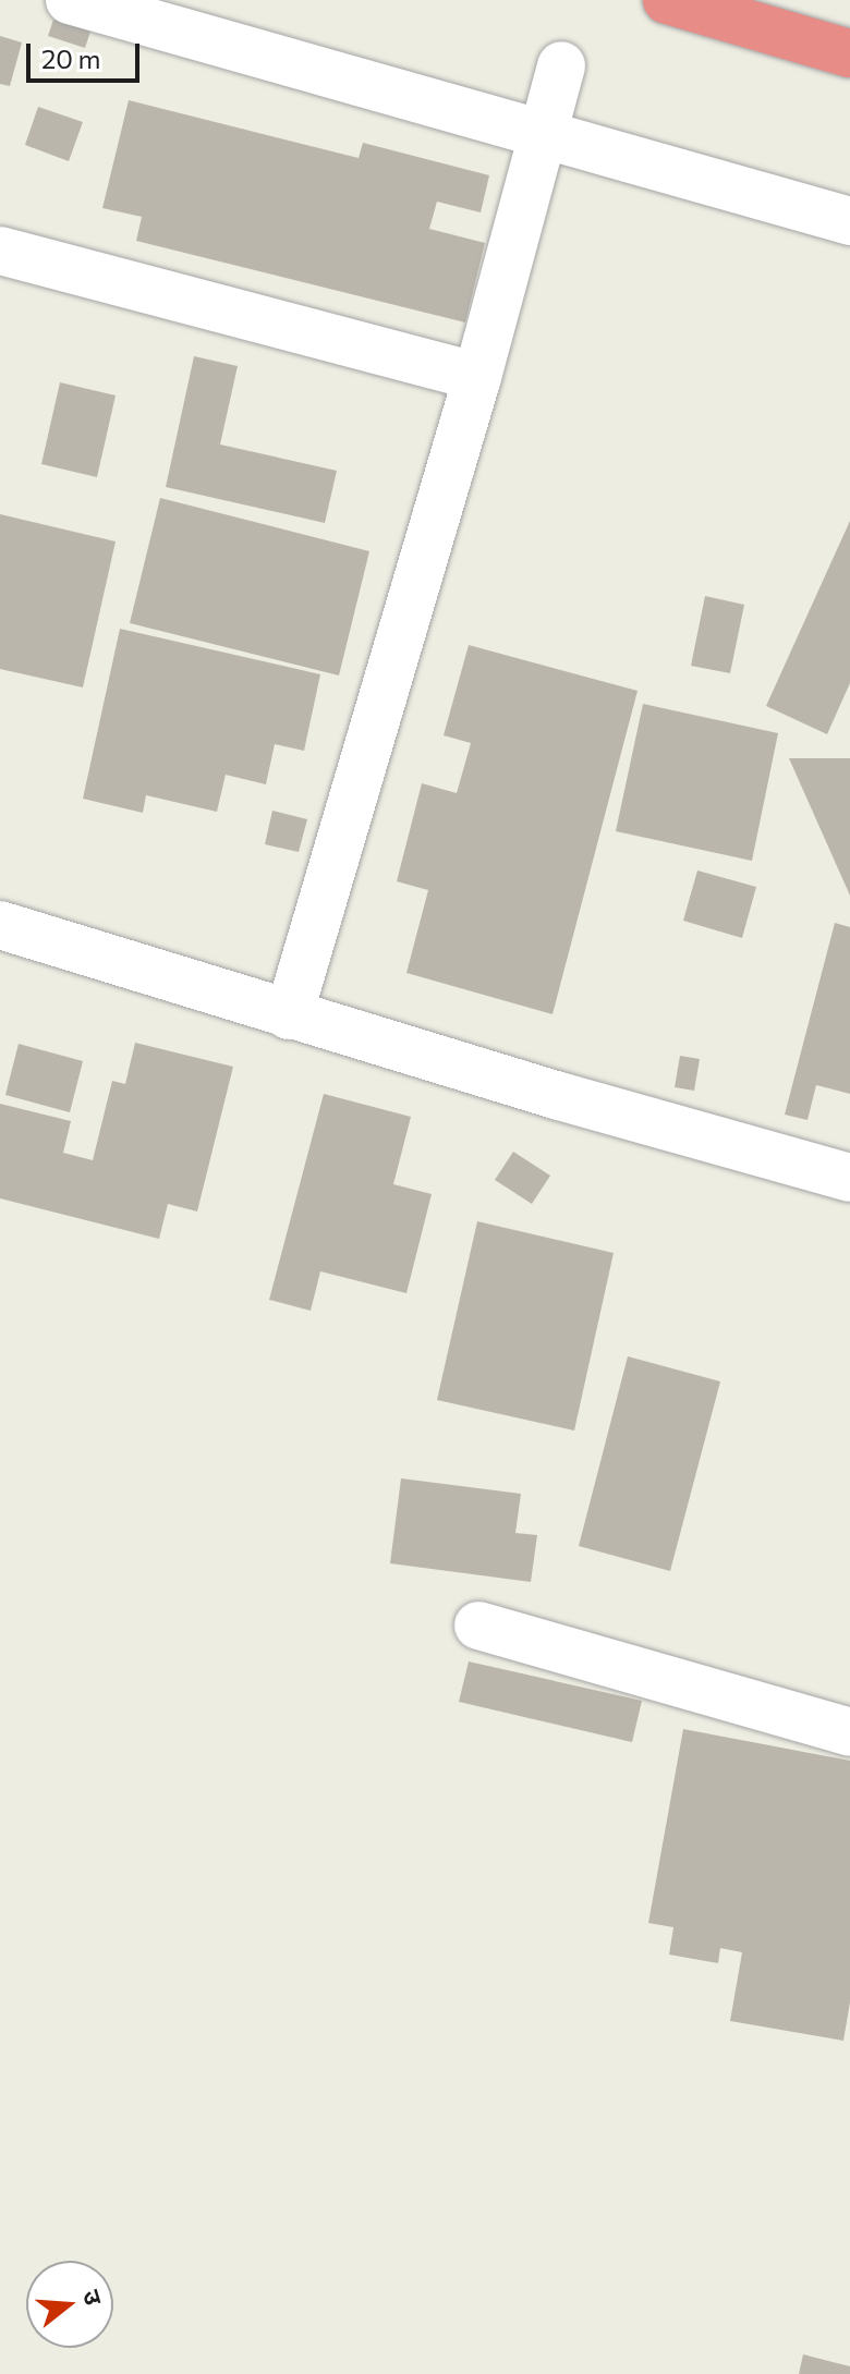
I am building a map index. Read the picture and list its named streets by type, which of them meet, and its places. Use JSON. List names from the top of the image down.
{
  "scale_bar": "20 m",
  "north": "right"
}
